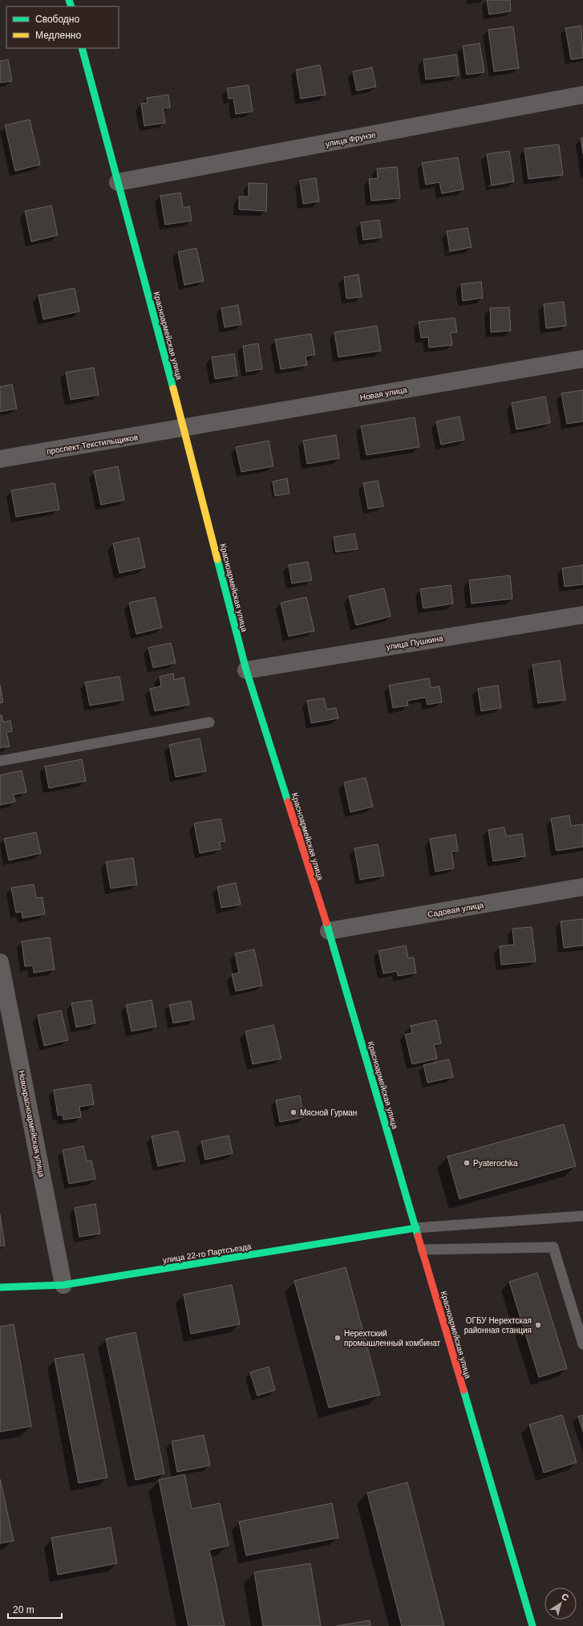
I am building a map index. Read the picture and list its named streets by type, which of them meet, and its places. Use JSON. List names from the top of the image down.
{
  "streets": {
    "street": [
      "улица Фрунзе",
      "Красноармейская улица",
      "Новая улица",
      "проспект Текстильщиков",
      "улица Пушкина",
      "Садовая улица",
      "Новокрасноармейская улица",
      "улица 22-го Партсъезда"
    ]
  },
  "crossings": [
    ["улица Фрунзе", "Красноармейская улица"],
    ["Красноармейская улица", "Новая улица"],
    ["Красноармейская улица", "проспект Текстильщиков"],
    ["Красноармейская улица", "улица Пушкина"],
    ["Красноармейская улица", "Садовая улица"],
    ["Красноармейская улица", "улица 22-го Партсъезда"],
    ["Новая улица", "проспект Текстильщиков"],
    ["Новокрасноармейская улица", "улица 22-го Партсъезда"]
  ],
  "places": [
    "Мясной Гурман",
    "Pyaterochka",
    "ОГБУ Нерехтская районная станция",
    "Нерехтский промышленный комбинат"
  ],
  "legend": ["Свободно", "Медленно"],
  "scale_bar": "20 m",
  "north": "top right"
}
